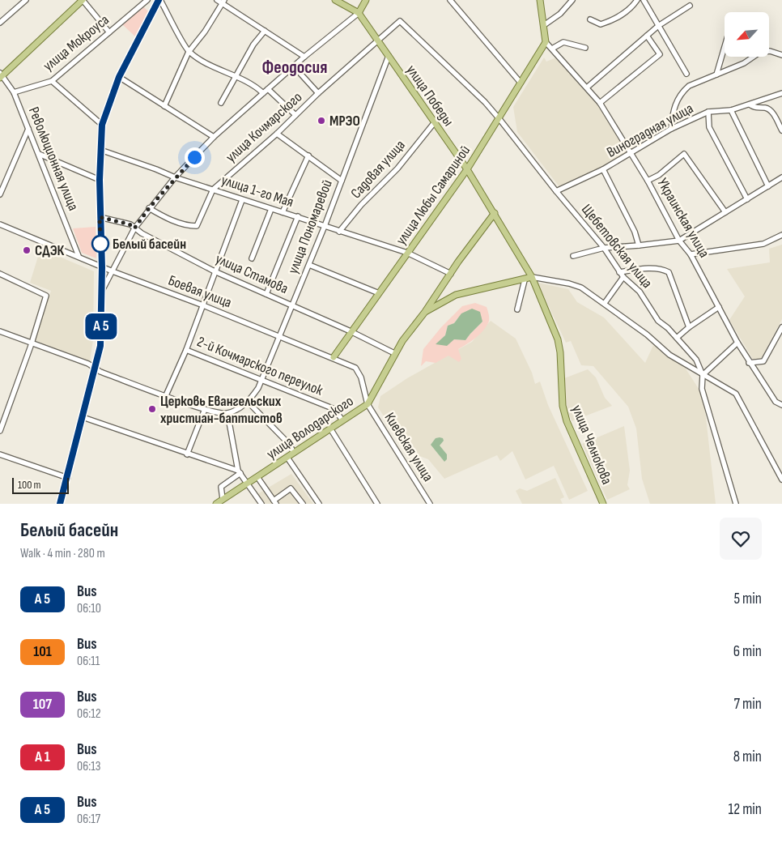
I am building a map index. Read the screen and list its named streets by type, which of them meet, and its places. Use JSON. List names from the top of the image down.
{
  "streets": {
    "main road": [
      "улица Победы",
      "улица Любы Самариной",
      "улица Володарского",
      "улица Челнокова"
    ],
    "street": [
      "улица Мокроуса",
      "улица Кочмарского",
      "Виноградная улица",
      "Революционная улица",
      "Садовая улица",
      "улица 1-го Мая",
      "Украинская улица",
      "улица Пономаревой",
      "Щебетовская улица",
      "улица Стамова",
      "Боевая улица",
      "2-й Кочмарского переулок",
      "Киевская улица"
    ]
  },
  "crossings": [
    ["улица Мокроуса", "Революционная улица"],
    ["улица Победы", "улица Кочмарского"],
    ["улица Победы", "Садовая улица"],
    ["улица Победы", "улица Любы Самариной"],
    ["улица Победы", "улица Пономаревой"],
    ["улица Победы", "улица Володарского"],
    ["улица Победы", "улица Челнокова"],
    ["улица Кочмарского", "улица 1-го Мая"],
    ["улица Кочмарского", "Щебетовская улица"],
    ["Виноградная улица", "Украинская улица"],
    ["Виноградная улица", "Щебетовская улица"],
    ["Революционная улица", "Боевая улица"],
    ["Садовая улица", "улица 1-го Мая"],
    ["улица 1-го Мая", "улица Любы Самариной"],
    ["улица 1-го Мая", "улица Пономаревой"],
    ["улица 1-го Мая", "улица Володарского"],
    ["улица Любы Самариной", "Украинская улица"],
    ["улица Любы Самариной", "Щебетовская улица"],
    ["улица Любы Самариной", "улица Стамова"],
    ["улица Любы Самариной", "Боевая улица"],
    ["улица Пономаревой", "улица Стамова"],
    ["улица Пономаревой", "Боевая улица"],
    ["улица Пономаревой", "2-й Кочмарского переулок"],
    ["улица Стамова", "улица Володарского"],
    ["Боевая улица", "улица Володарского"],
    ["Боевая улица", "Киевская улица"],
    ["2-й Кочмарского переулок", "улица Володарского"],
    ["улица Володарского", "улица Челнокова"],
    ["улица Володарского", "Киевская улица"]
  ],
  "districts": ["Феодосия"],
  "places": [
    "МРЭО",
    "Белый басейн",
    "СДЭК",
    "Церковь Евангельских христиан-баптистов"
  ],
  "scale_bar": "100 m",
  "north": "bottom left",
  "page": {
    "on_map": "A 5",
    "scale": "100 m",
    "heading": ["Белый басейн", "Walk · 4 min · 280 m"],
    "list": [
      {
        "mark": "A 5",
        "name": "Bus",
        "note": "06:10",
        "value": "5 min"
      },
      {
        "mark": "101",
        "name": "Bus",
        "note": "06:11",
        "value": "6 min"
      },
      {
        "mark": "107",
        "name": "Bus",
        "note": "06:12",
        "value": "7 min"
      },
      {
        "mark": "A 1",
        "name": "Bus",
        "note": "06:13",
        "value": "8 min"
      },
      {
        "mark": "A 5",
        "name": "Bus",
        "note": "06:17",
        "value": "12 min"
      }
    ]
  }
}
